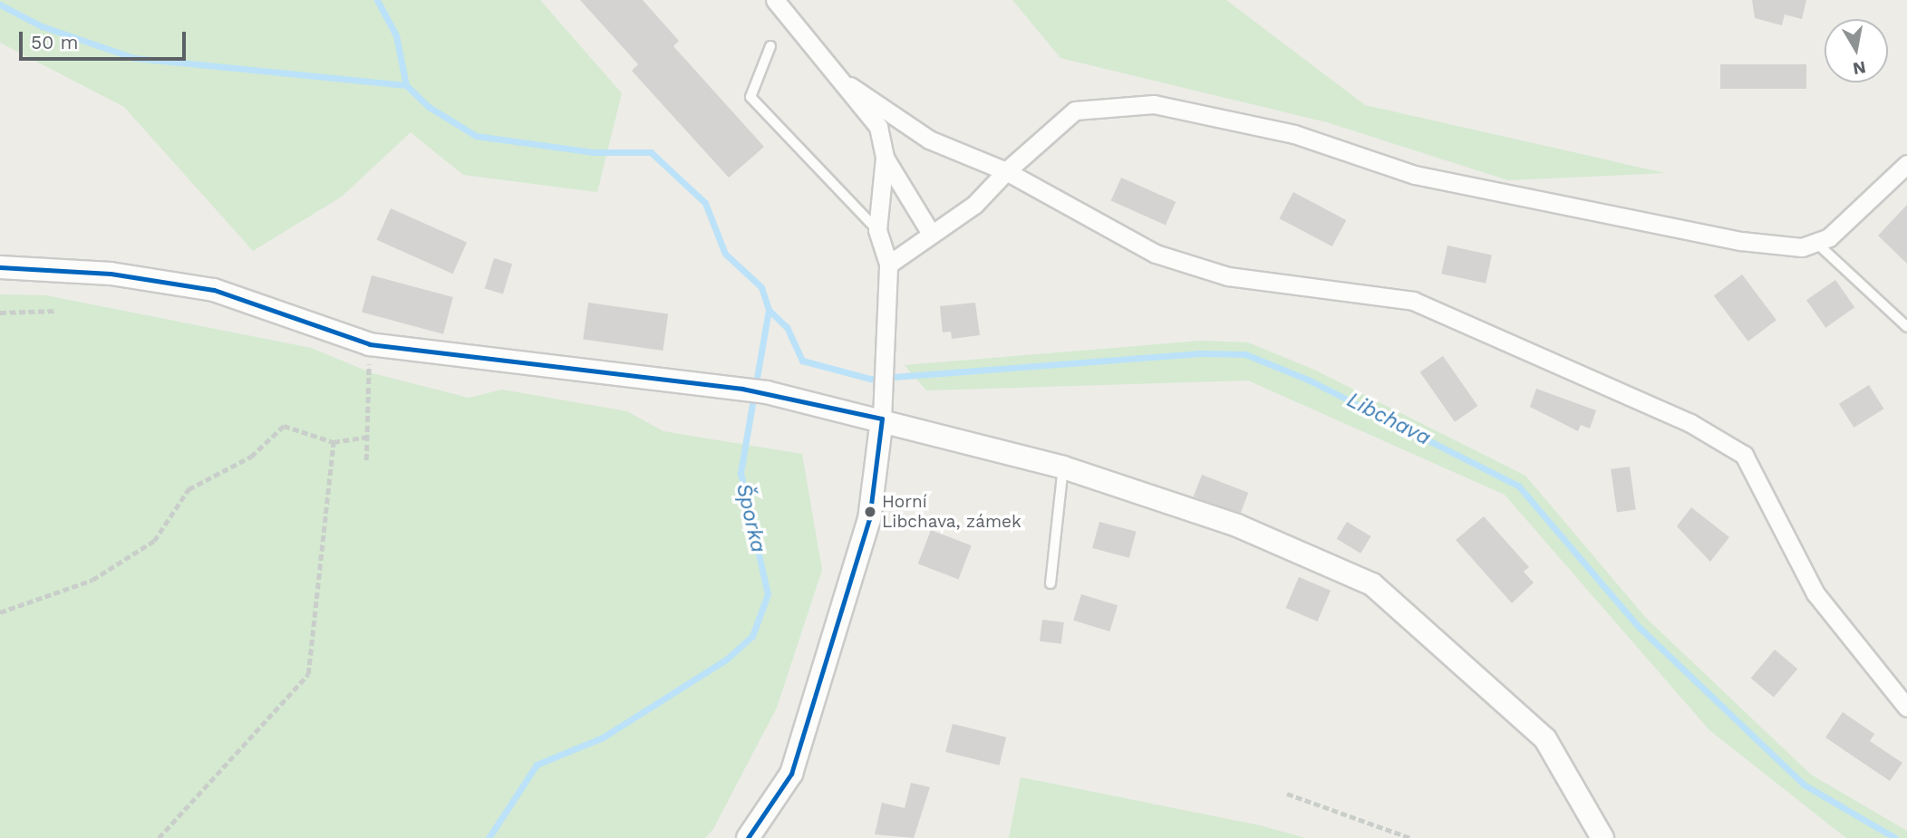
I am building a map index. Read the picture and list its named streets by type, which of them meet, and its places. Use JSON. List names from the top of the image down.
{
  "water": ["Libchava", "Šporka"],
  "places": ["Horní Libchava, zámek"],
  "scale_bar": "50 m",
  "north": "bottom"
}
